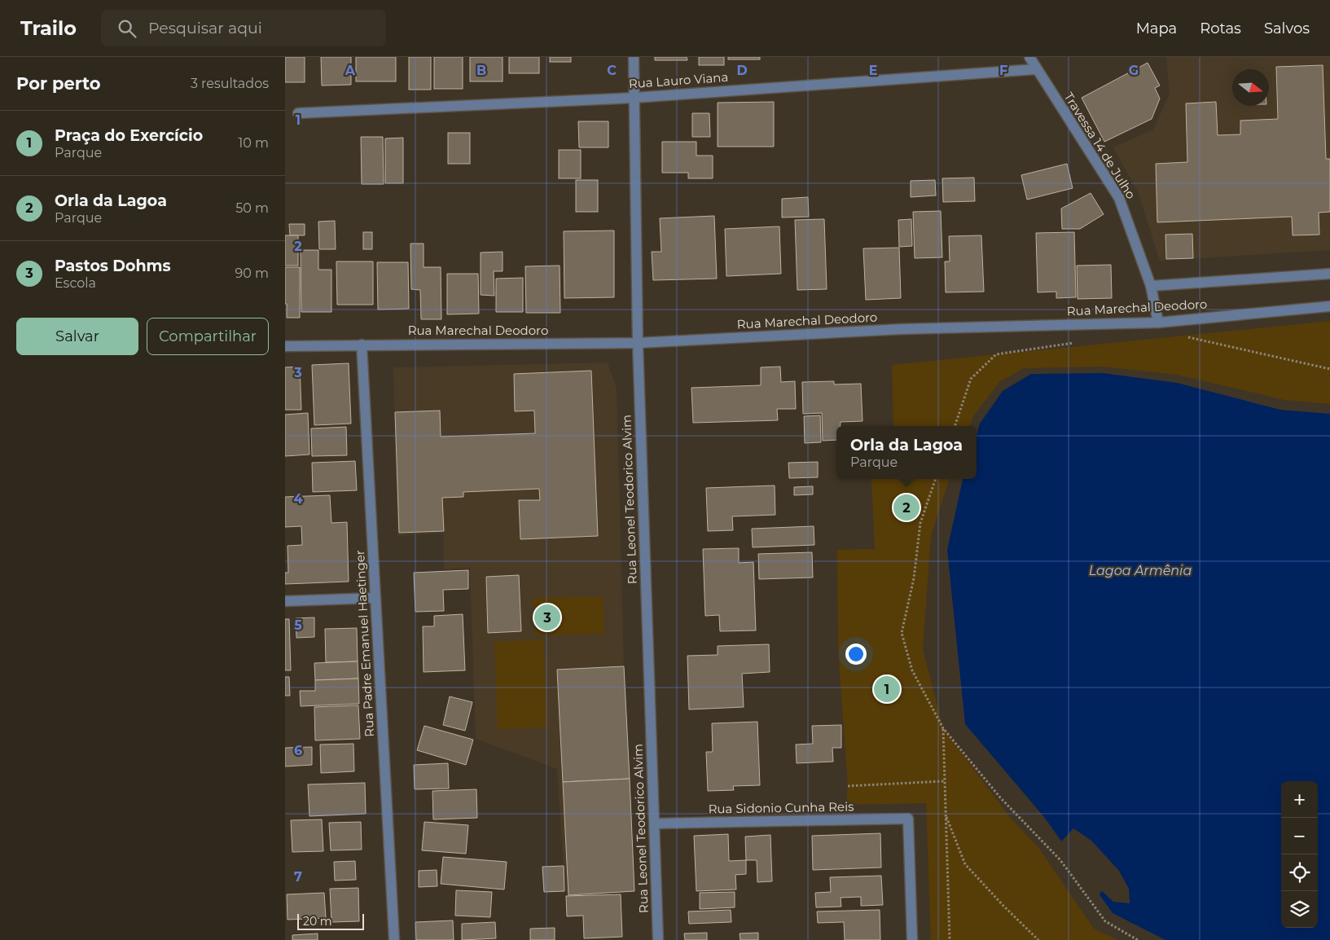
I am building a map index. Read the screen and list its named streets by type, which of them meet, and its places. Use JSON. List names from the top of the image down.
{
  "streets": {
    "street": [
      "Rua Lauro Viana",
      "Travessa 14 de Julho",
      "Rua Marechal Deodoro",
      "Rua Leonel Teodorico Alvim",
      "Rua Padre Emanuel Haetinger",
      "Rua Sidonio Cunha Reis"
    ]
  },
  "crossings": [
    ["Rua Lauro Viana", "Travessa 14 de Julho"],
    ["Rua Lauro Viana", "Rua Leonel Teodorico Alvim"],
    ["Travessa 14 de Julho", "Rua Marechal Deodoro"],
    ["Rua Marechal Deodoro", "Rua Leonel Teodorico Alvim"],
    ["Rua Marechal Deodoro", "Rua Padre Emanuel Haetinger"],
    ["Rua Leonel Teodorico Alvim", "Rua Sidonio Cunha Reis"]
  ],
  "water": ["Lagoa Armênia"],
  "scale_bar": "20 m",
  "north": "right",
  "page": {
    "header": "Trailo",
    "search": "Pesquisar aqui",
    "nav": ["Mapa", "Rotas", "Salvos"],
    "heading": ["Por perto", "3 resultados"],
    "list": [
      {
        "mark": "1",
        "name": "Praça do Exercício",
        "note": "Parque",
        "value": "10 m"
      },
      {
        "mark": "2",
        "name": "Orla da Lagoa",
        "note": "Parque",
        "value": "50 m"
      },
      {
        "mark": "3",
        "name": "Pastos Dohms",
        "note": "Escola",
        "value": "90 m"
      }
    ],
    "buttons": ["Salvar", "Compartilhar"],
    "popup": ["Orla da Lagoa", "Parque"],
    "pins": ["2", "3", "1"],
    "map_buttons": ["+", "−"],
    "scale": "20 m"
  },
  "grid": {
    "columns": [
      "A",
      "B",
      "C",
      "D",
      "E",
      "F",
      "G"
    ],
    "rows": [
      "1",
      "2",
      "3",
      "4",
      "5",
      "6",
      "7"
    ]
  }
}
